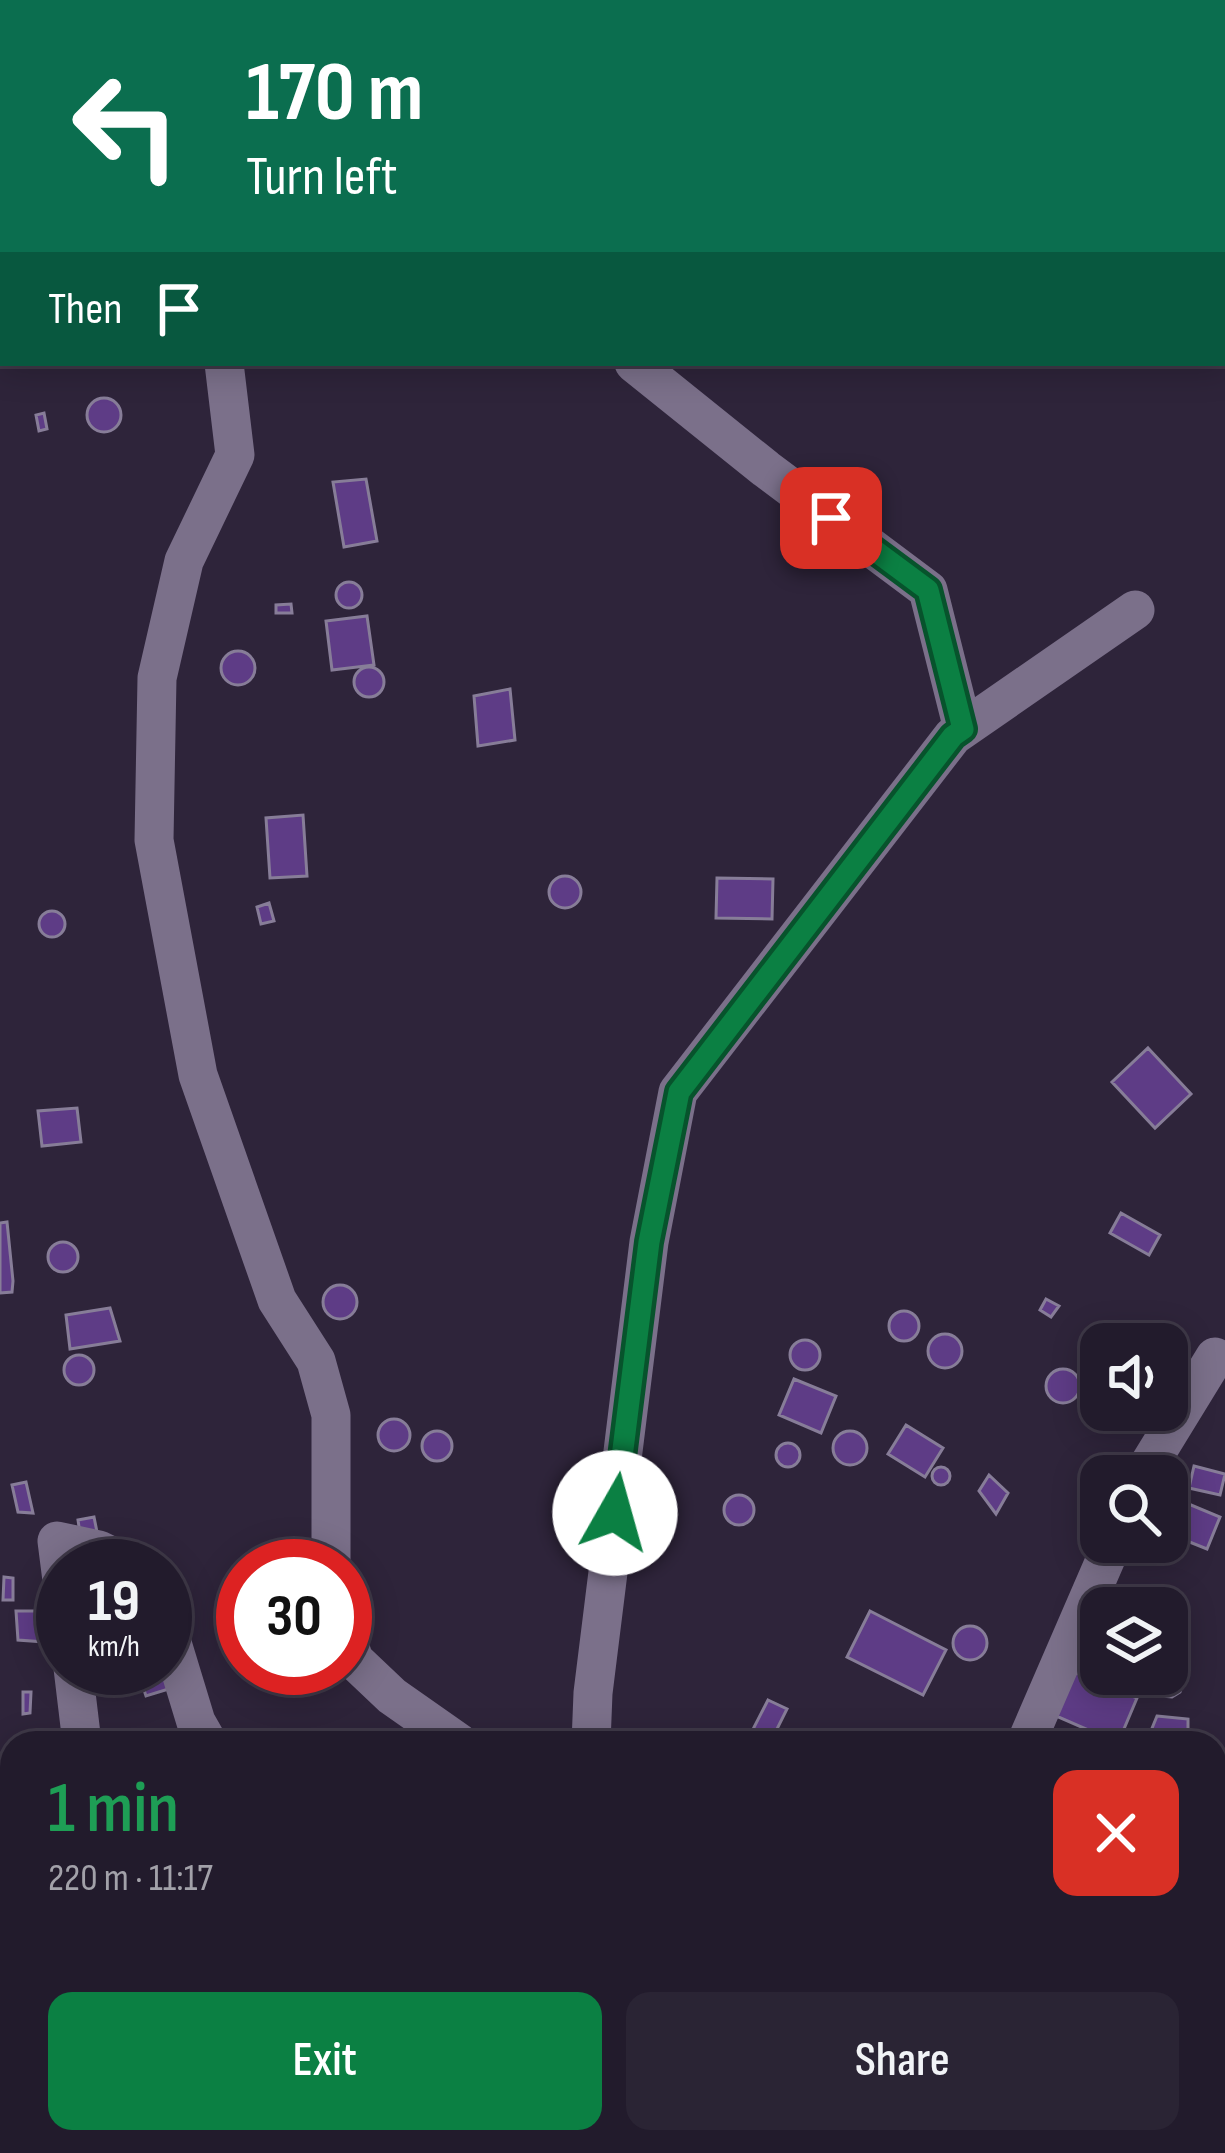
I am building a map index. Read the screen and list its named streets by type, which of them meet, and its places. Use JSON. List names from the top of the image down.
{
  "page": {
    "turn": ["170 m", "Turn left"],
    "then": "Then",
    "speed": "19 km/h",
    "limit": "30",
    "heading": ["1 min", "220 m · 11:17"],
    "buttons": ["Exit", "Share"]
  }
}
